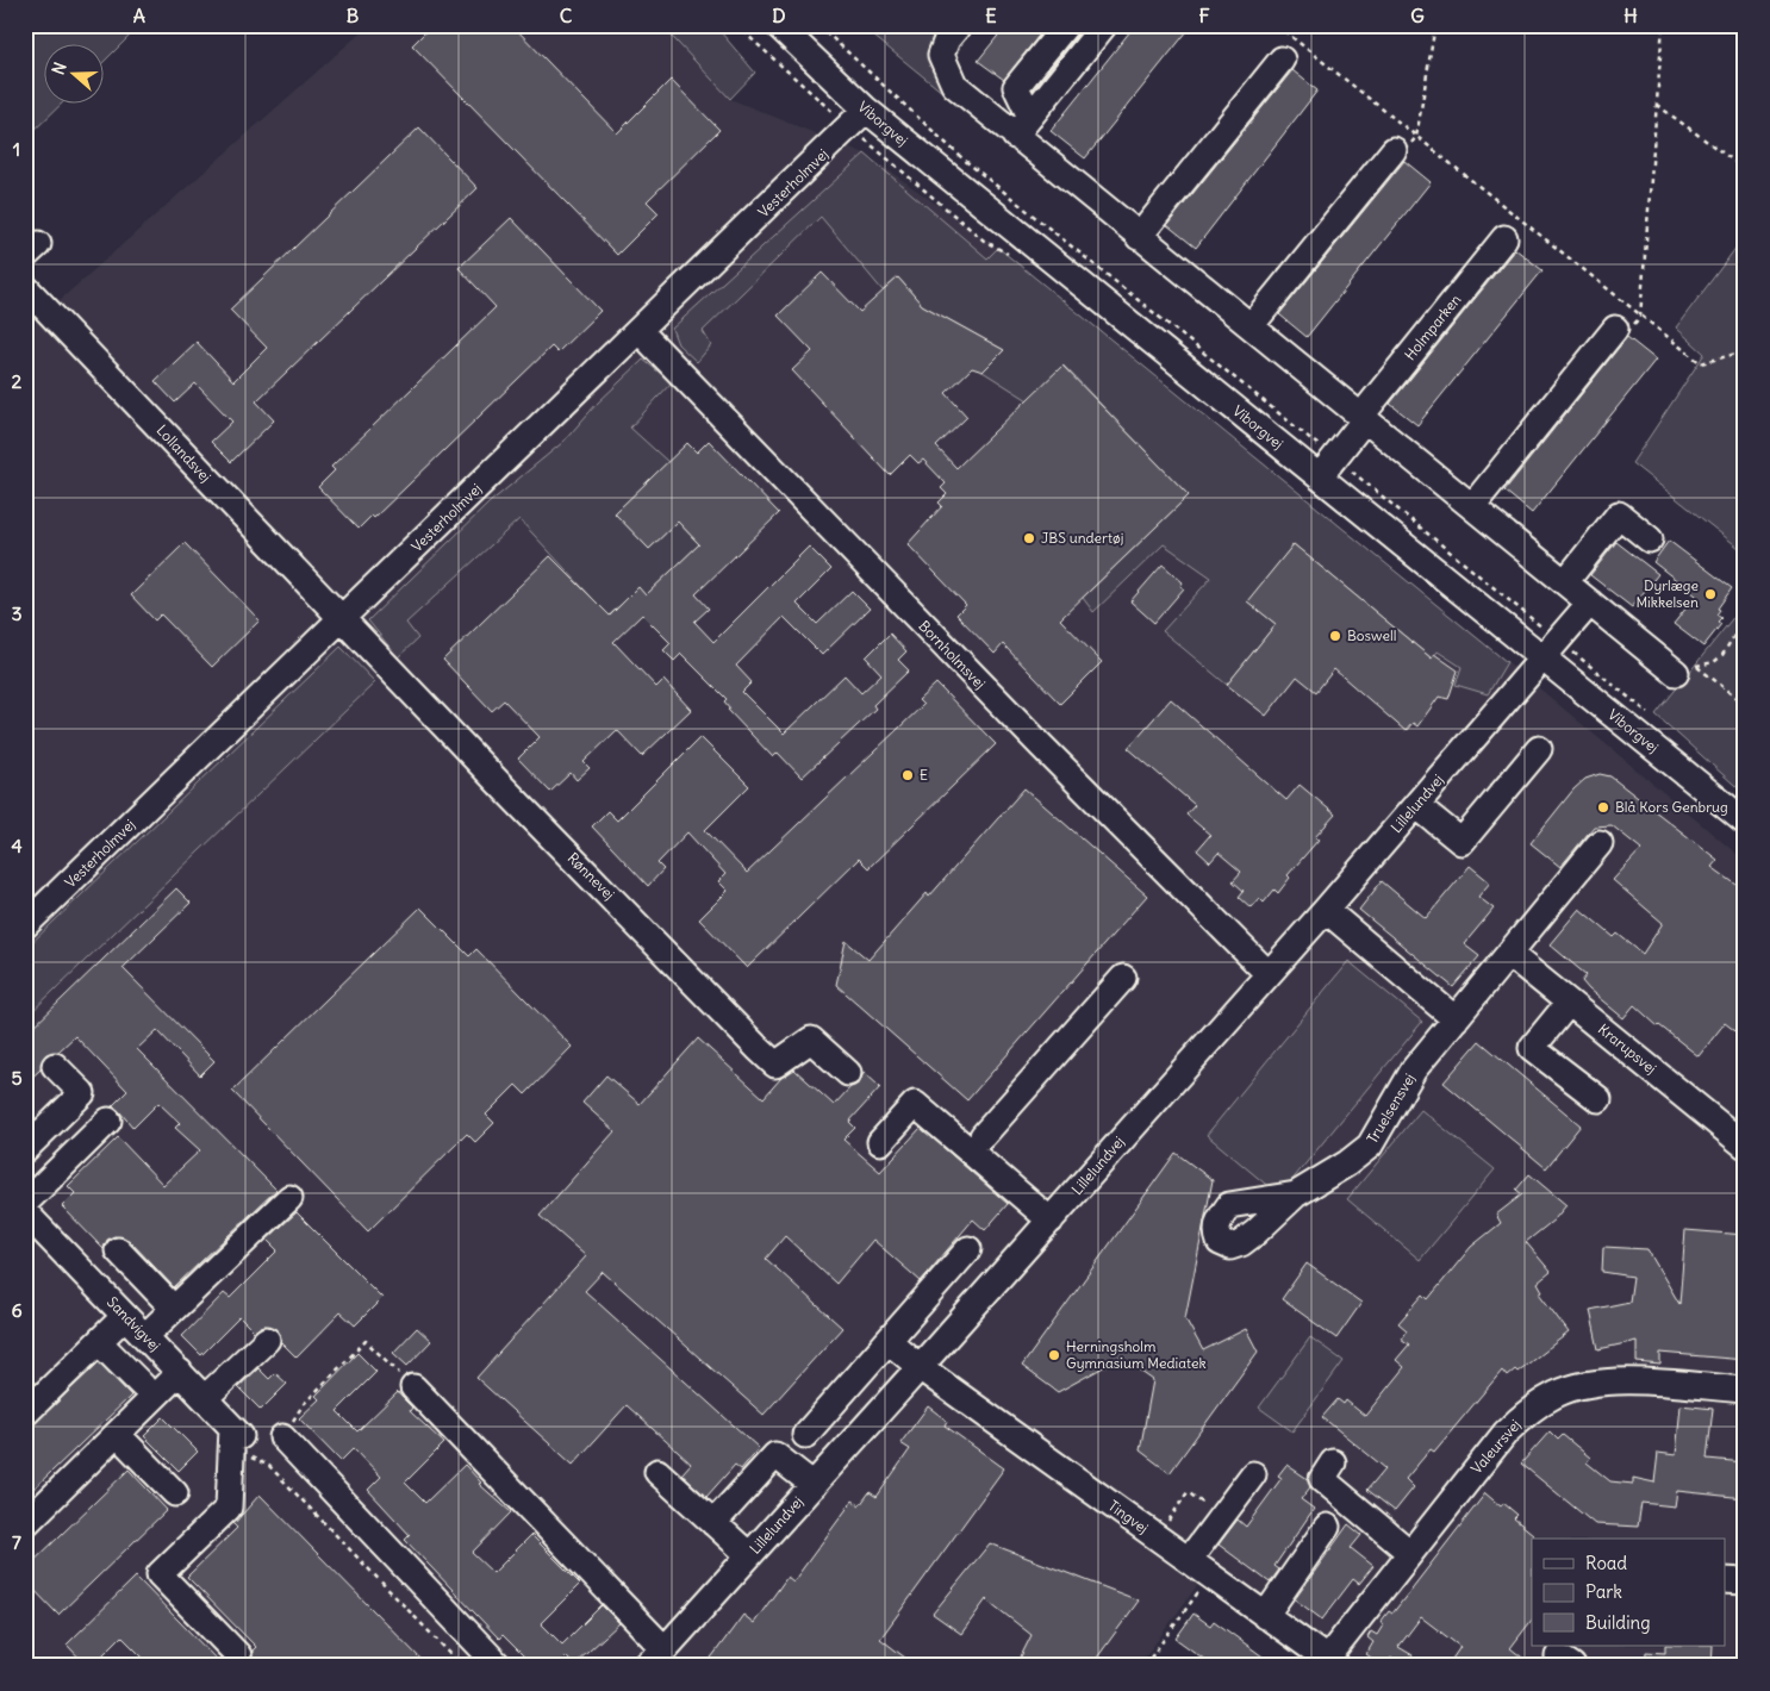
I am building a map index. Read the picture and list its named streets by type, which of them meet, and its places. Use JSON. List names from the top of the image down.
{
  "streets": {
    "street": [
      "Viborgvej",
      "Vesterholmvej",
      "Holmparken",
      "Lollandsvej",
      "Bornholmsvej",
      "Lillelundvej",
      "Rønnevej",
      "Krarupsvej",
      "Truelsensvej",
      "Sandvigvej",
      "Valeursvej",
      "Tingvej"
    ]
  },
  "crossings": [
    ["Viborgvej", "Vesterholmvej"],
    ["Viborgvej", "Holmparken"],
    ["Viborgvej", "Lillelundvej"],
    ["Vesterholmvej", "Lollandsvej"],
    ["Vesterholmvej", "Bornholmsvej"],
    ["Vesterholmvej", "Rønnevej"],
    ["Lollandsvej", "Rønnevej"],
    ["Bornholmsvej", "Lillelundvej"],
    ["Lillelundvej", "Tingvej"],
    ["Krarupsvej", "Truelsensvej"],
    ["Valeursvej", "Tingvej"]
  ],
  "places": [
    "JBS undertøj",
    "Dyrlæge Mikkelsen",
    "Boswell",
    "E",
    "Blå Kors Genbrug",
    "Herningsholm Gymnasium Mediatek"
  ],
  "legend": ["Road", "Park", "Building"],
  "north": "left",
  "grid": {
    "columns": [
      "A",
      "B",
      "C",
      "D",
      "E",
      "F",
      "G",
      "H"
    ],
    "rows": [
      "1",
      "2",
      "3",
      "4",
      "5",
      "6",
      "7"
    ]
  }
}
